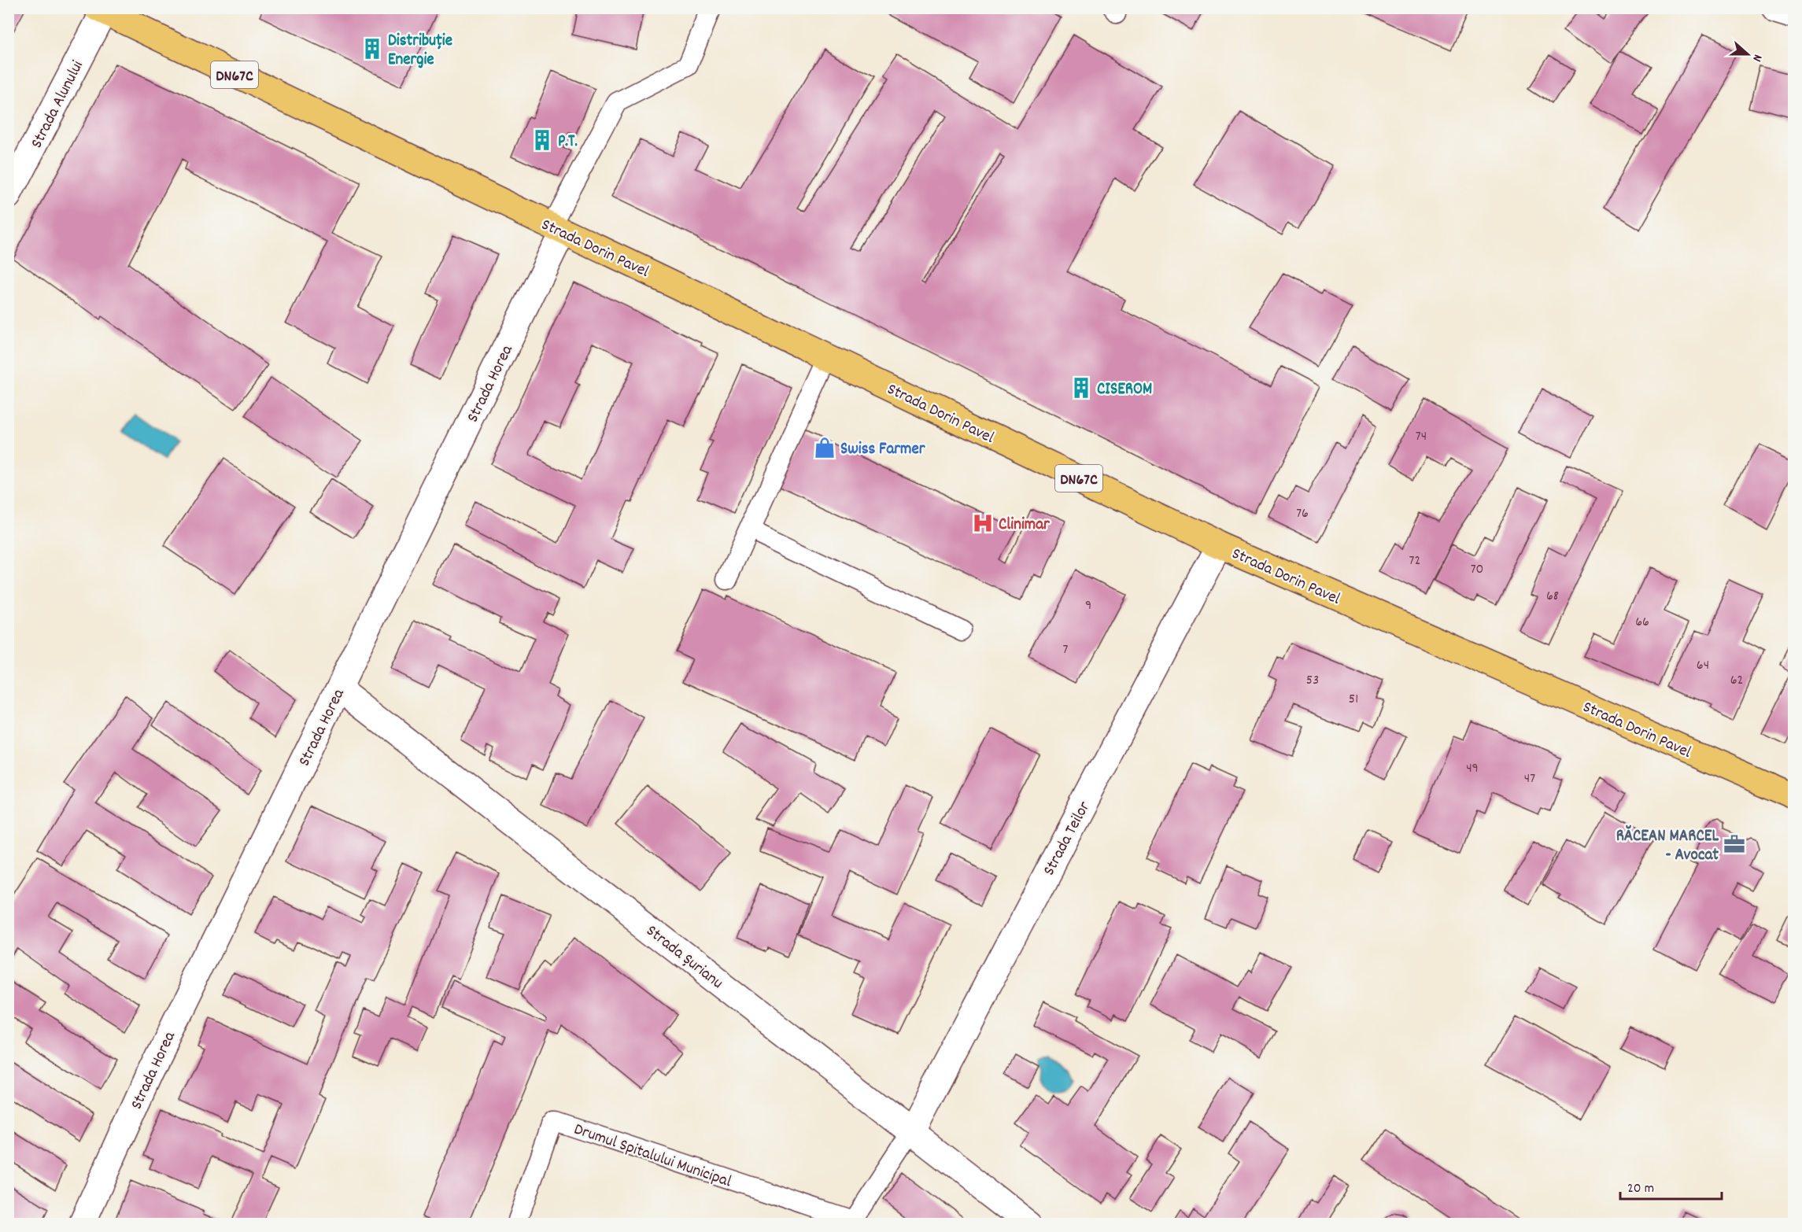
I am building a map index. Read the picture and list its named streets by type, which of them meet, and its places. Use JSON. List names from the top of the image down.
{
  "streets": {
    "main road": ["DN67C", "Strada Dorin Pavel"],
    "street": [
      "Strada Alunului",
      "Strada Horea",
      "Strada Teilor",
      "Strada Șurianu"
    ],
    "lane": ["Drumul Spitalului Municipal"]
  },
  "crossings": [
    ["Strada Alunului", "Strada Dorin Pavel"],
    ["Strada Dorin Pavel", "Strada Horea"],
    ["Strada Dorin Pavel", "Strada Teilor"],
    ["Strada Horea", "Strada Șurianu"],
    ["Strada Teilor", "Strada Șurianu"],
    ["Strada Teilor", "Drumul Spitalului Municipal"],
    ["Strada Șurianu", "Drumul Spitalului Municipal"]
  ],
  "places": {
    "building": ["Distribuție Energie", "P.T.", "CISEROM"],
    "shop": ["Swiss Farmer"],
    "hospital": ["Clinimar"],
    "office": ["RĂCEAN MARCEL - Avocat"]
  },
  "house_numbers": [
    "74",
    "76",
    "72",
    "70",
    "68",
    "9",
    "66",
    "7",
    "64",
    "53",
    "62",
    "51",
    "49",
    "47"
  ],
  "scale_bar": "20 m",
  "north": "right"
}
